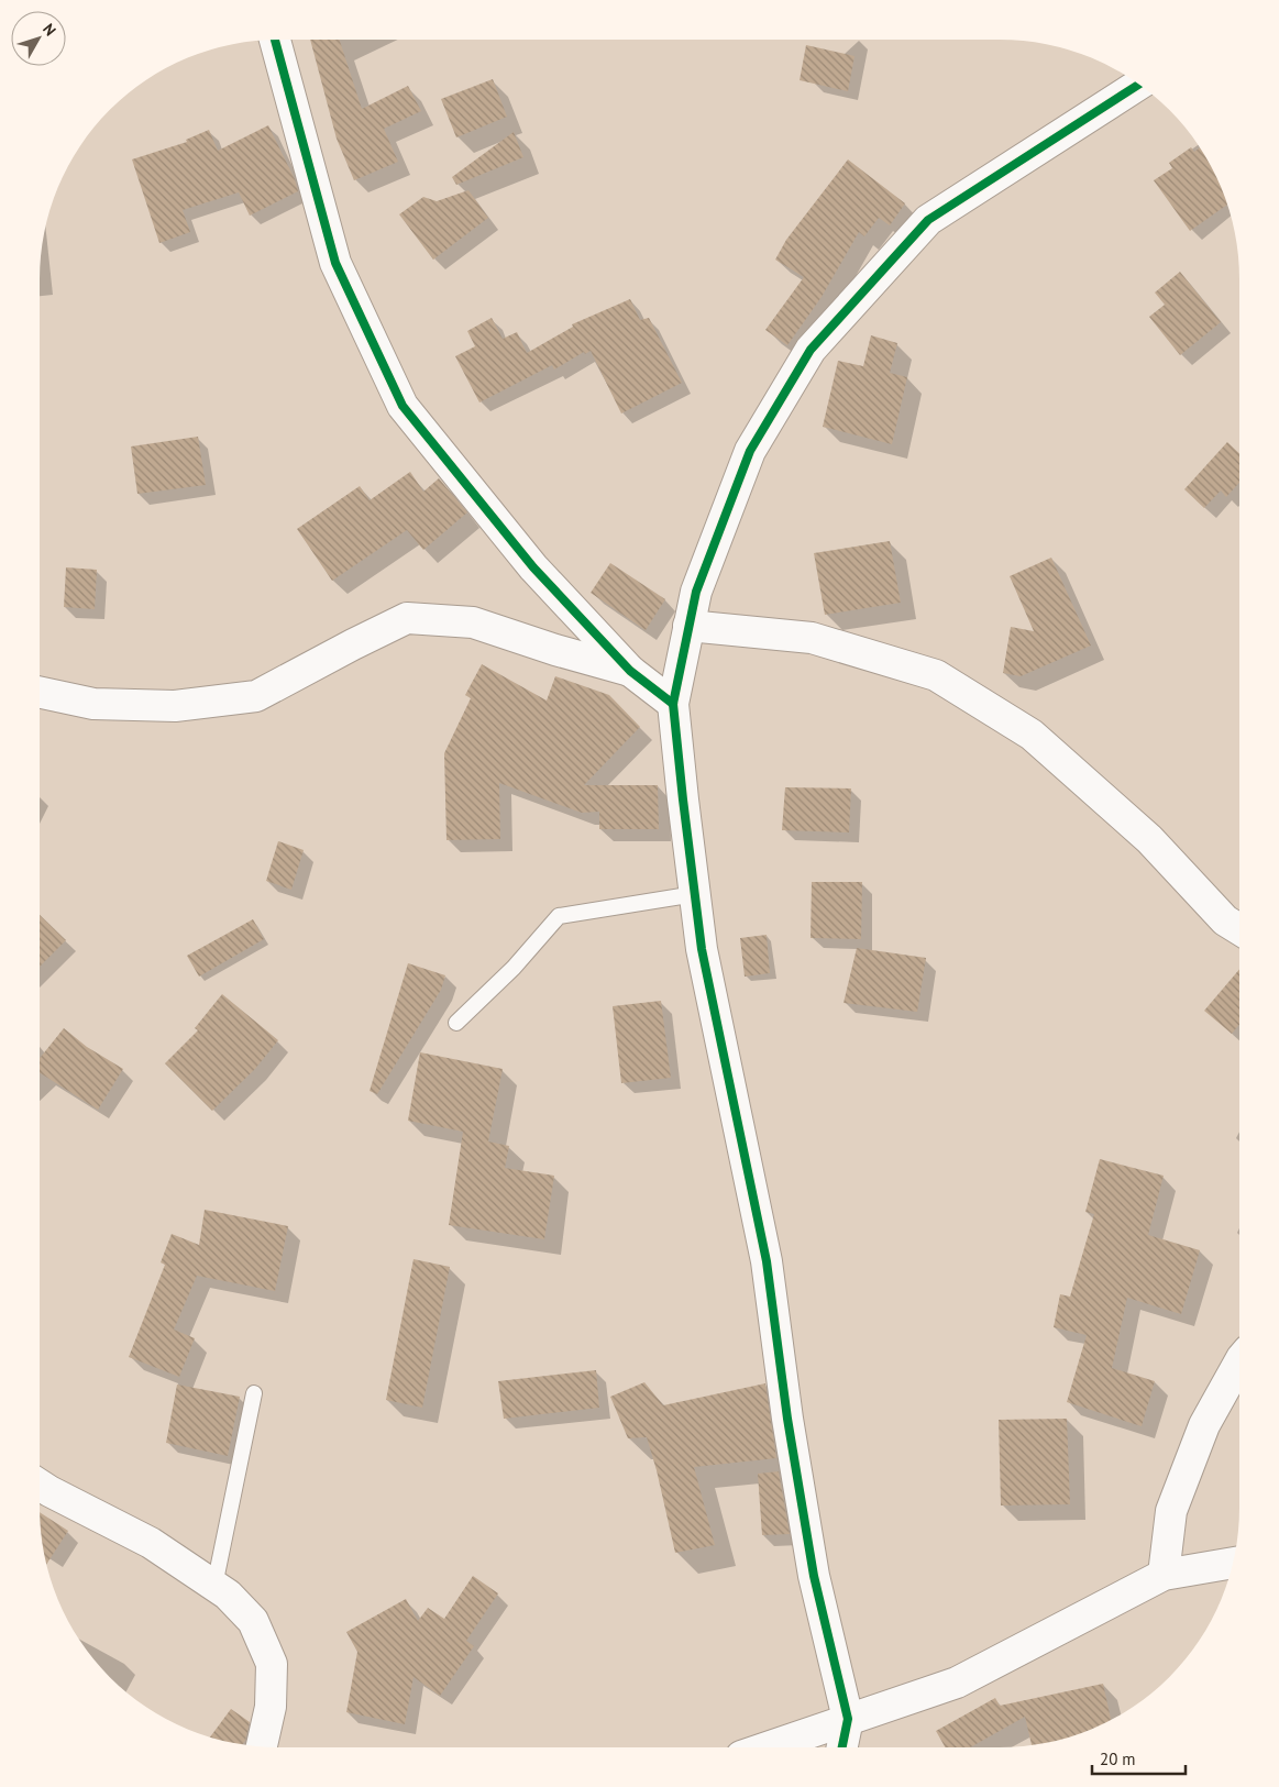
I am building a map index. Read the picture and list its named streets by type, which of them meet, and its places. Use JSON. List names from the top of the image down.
{
  "scale_bar": "20 m",
  "north": "top right"
}
